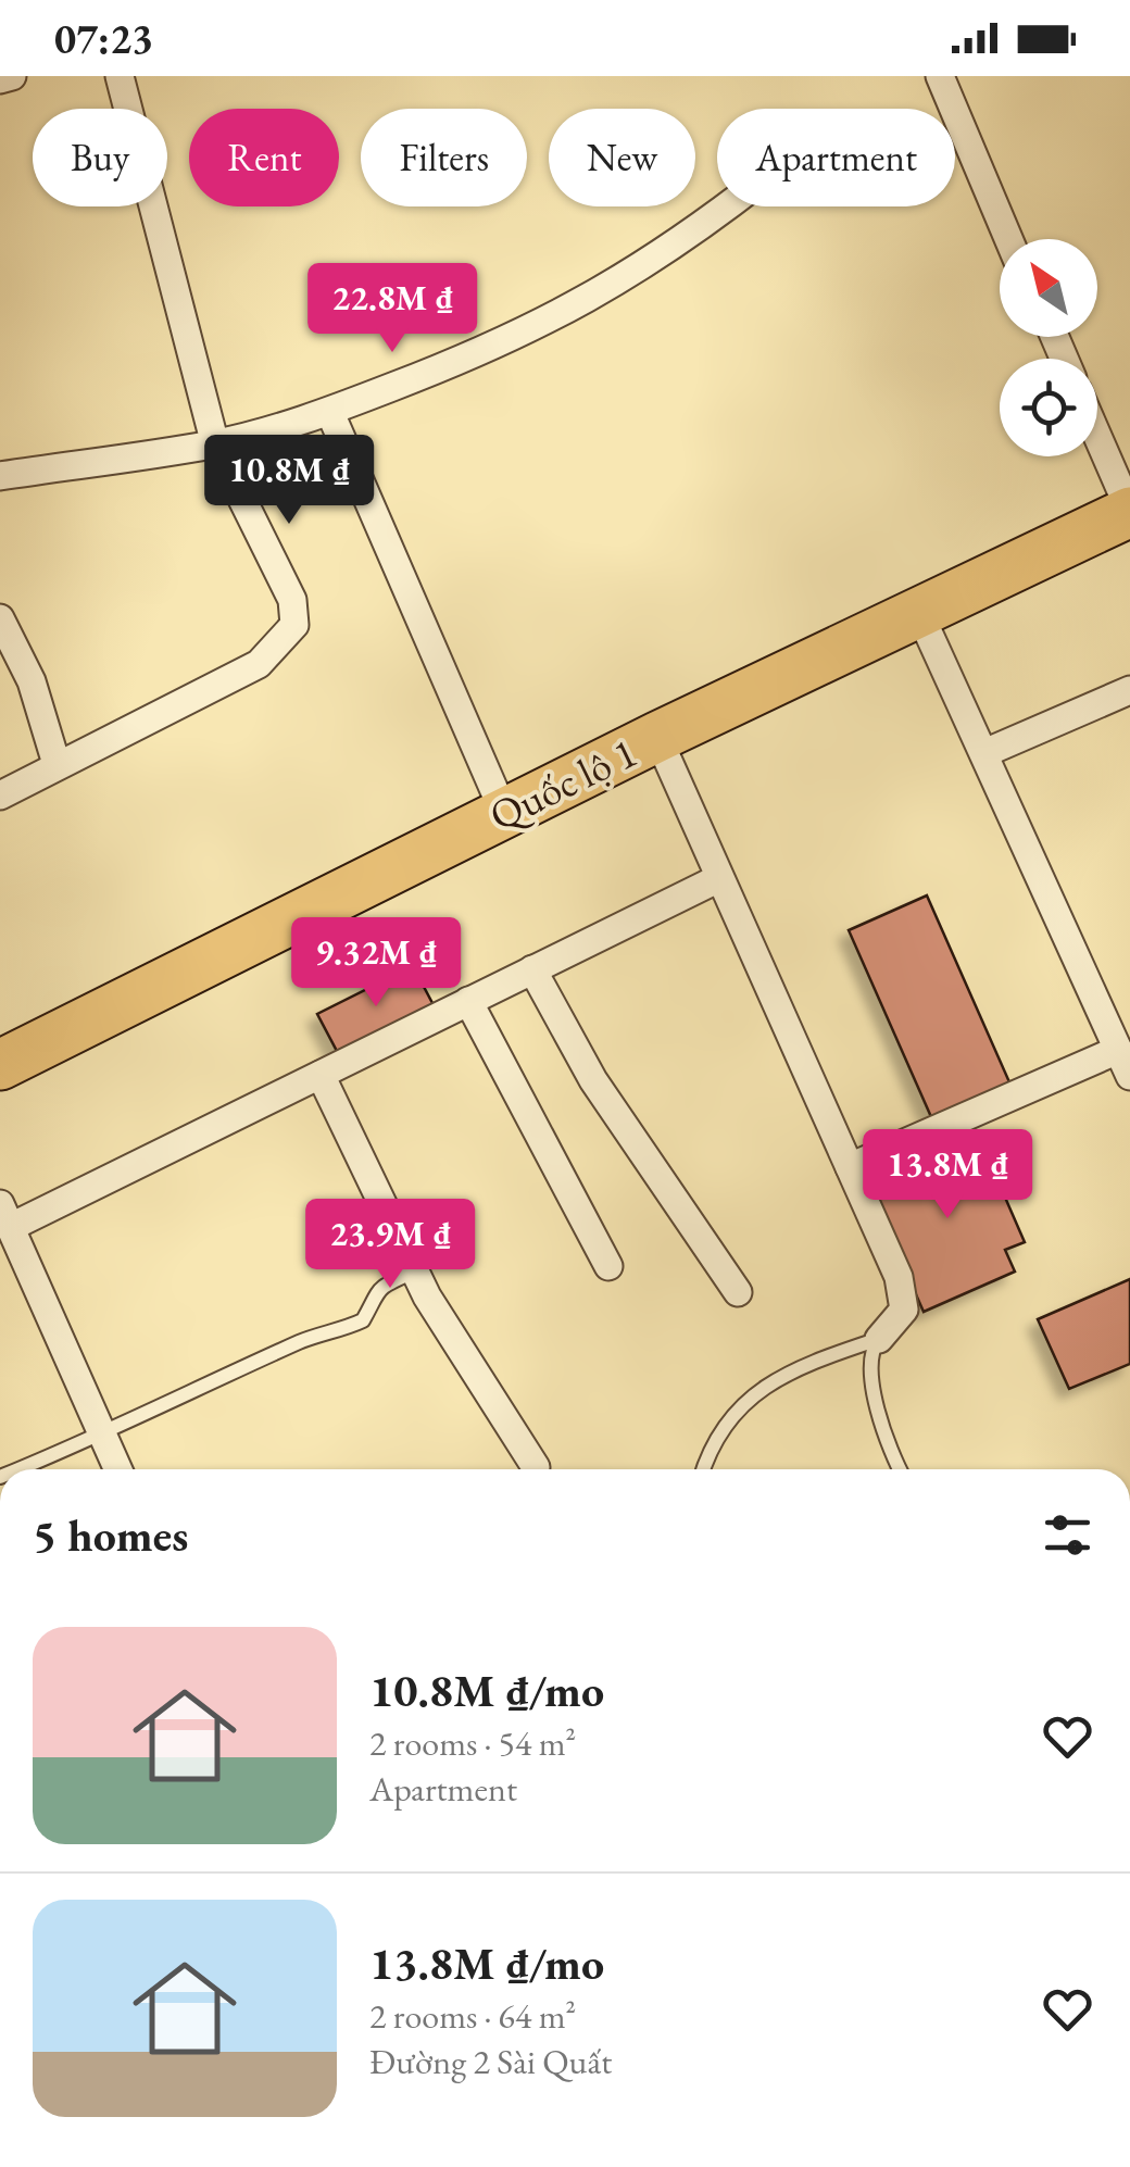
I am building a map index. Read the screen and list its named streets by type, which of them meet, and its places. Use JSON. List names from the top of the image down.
{
  "streets": {
    "highway": ["Quốc lộ 1"]
  },
  "north": "top left",
  "page": {
    "status": "07:23",
    "chip": [
      "Buy",
      "Rent",
      "Filters",
      "New",
      "Apartment"
    ],
    "price": [
      "22.8M ₫",
      "10.8M ₫",
      "9.32M ₫",
      "13.8M ₫",
      "23.9M ₫"
    ],
    "heading": "5 homes",
    "list": [
      {
        "name": "10.8M ₫/mo",
        "note": "2 rooms · 54 m² · Apartment"
      },
      {
        "name": "13.8M ₫/mo",
        "note": "2 rooms · 64 m² · Đường 2 Sài Quất"
      }
    ]
  }
}
